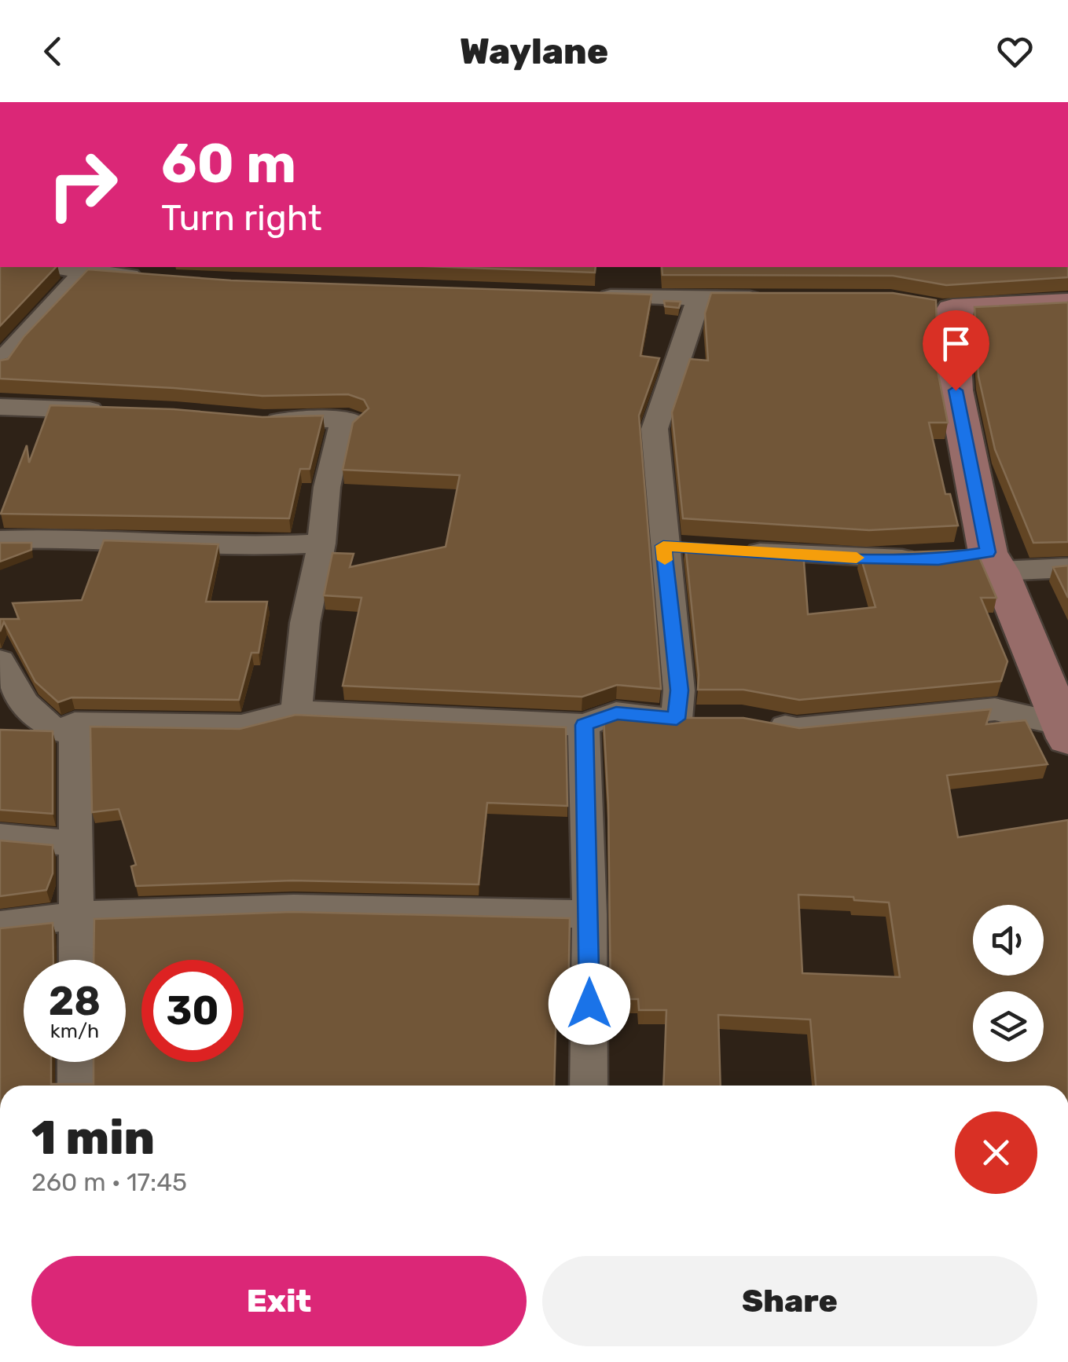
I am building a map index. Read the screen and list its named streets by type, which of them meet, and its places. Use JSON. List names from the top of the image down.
{
  "page": {
    "header": "Waylane",
    "turn": ["60 m", "Turn right"],
    "speed": "28 km/h",
    "limit": "30",
    "heading": ["1 min", "260 m · 17:45"],
    "buttons": ["Exit", "Share"]
  }
}
